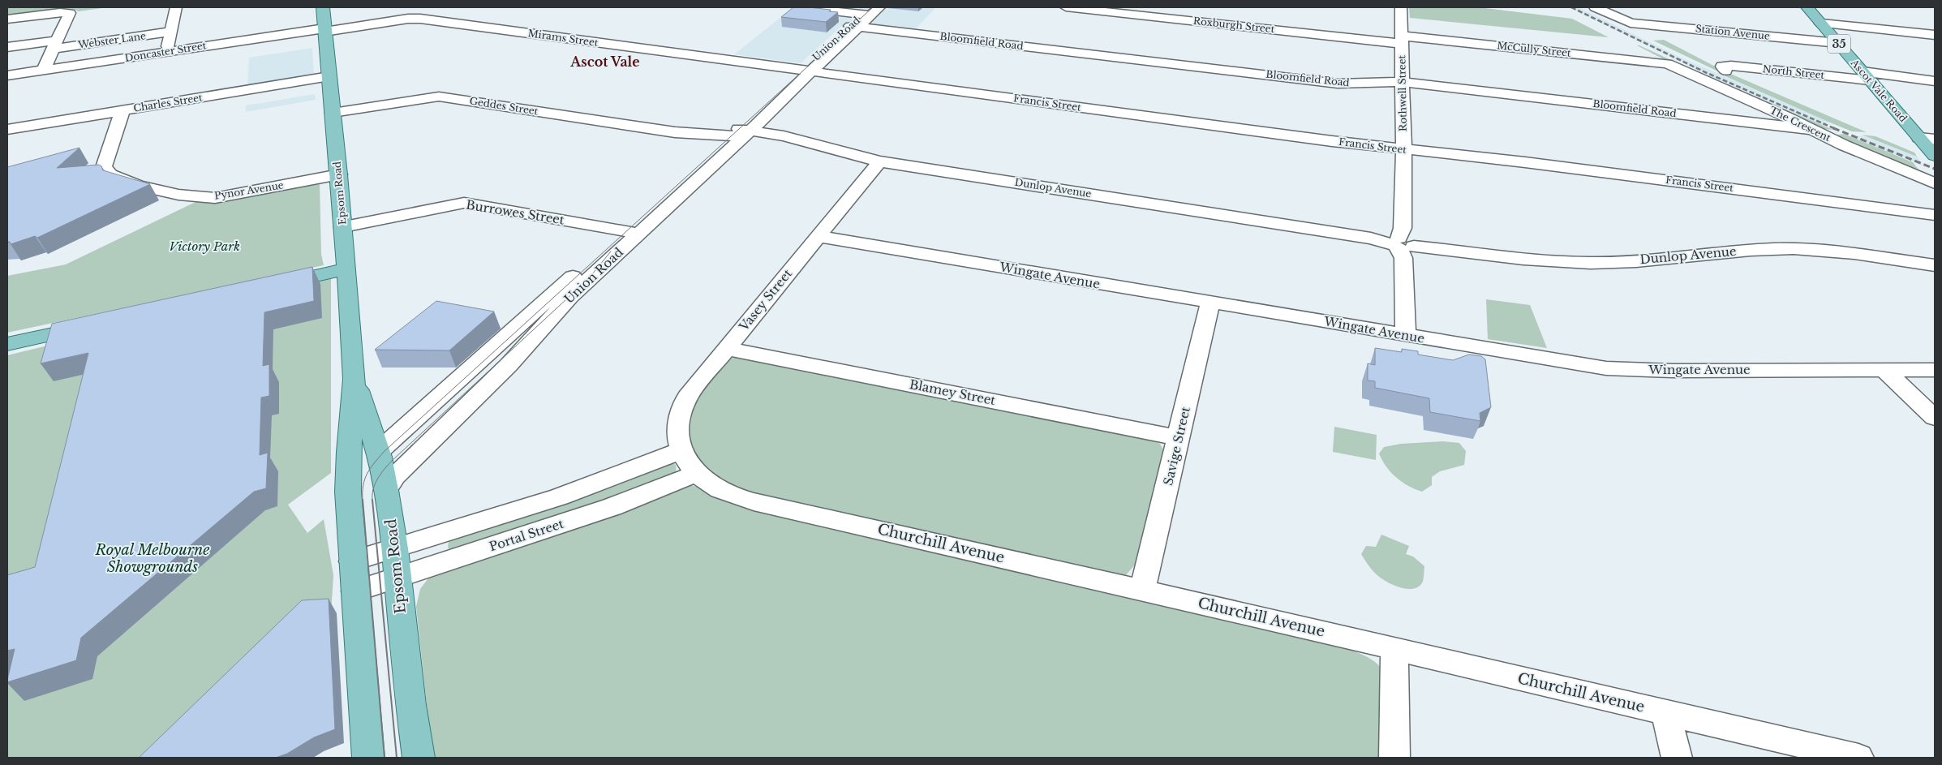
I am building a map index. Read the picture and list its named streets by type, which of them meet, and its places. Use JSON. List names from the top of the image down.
{
  "streets": {
    "main road": ["35", "Ascot Vale Road", "Epsom Road"],
    "street": [
      "Roxburgh Street",
      "Station Avenue",
      "Mirams Street",
      "Union Road",
      "Webster Lane",
      "Bloomfield Road",
      "McCully Street",
      "Doncaster Street",
      "North Street",
      "Rothwell Street",
      "Charles Street",
      "Francis Street",
      "Geddes Street",
      "The Crescent",
      "Dunlop Avenue",
      "Pynor Avenue",
      "Burrowes Street",
      "Wingate Avenue",
      "Vasey Street",
      "Blamey Street",
      "Savige Street",
      "Portal Street",
      "Churchill Avenue"
    ]
  },
  "crossings": [
    ["Roxburgh Street", "McCully Street"],
    ["Roxburgh Street", "Rothwell Street"],
    ["Station Avenue", "Ascot Vale Road"],
    ["Mirams Street", "Union Road"],
    ["Mirams Street", "Doncaster Street"],
    ["Mirams Street", "Francis Street"],
    ["Mirams Street", "Epsom Road"],
    ["Union Road", "Bloomfield Road"],
    ["Union Road", "Francis Street"],
    ["Union Road", "Geddes Street"],
    ["Union Road", "Dunlop Avenue"],
    ["Union Road", "Epsom Road"],
    ["Union Road", "Burrowes Street"],
    ["Bloomfield Road", "Rothwell Street"],
    ["Bloomfield Road", "The Crescent"],
    ["McCully Street", "Rothwell Street"],
    ["McCully Street", "The Crescent"],
    ["Doncaster Street", "Epsom Road"],
    ["North Street", "Ascot Vale Road"],
    ["Rothwell Street", "Francis Street"],
    ["Rothwell Street", "Dunlop Avenue"],
    ["Rothwell Street", "Wingate Avenue"],
    ["Charles Street", "Pynor Avenue"],
    ["Charles Street", "Epsom Road"],
    ["Geddes Street", "Dunlop Avenue"],
    ["Geddes Street", "Epsom Road"],
    ["Dunlop Avenue", "Vasey Street"],
    ["Pynor Avenue", "Epsom Road"],
    ["Epsom Road", "Burrowes Street"],
    ["Epsom Road", "Portal Street"],
    ["Wingate Avenue", "Vasey Street"],
    ["Wingate Avenue", "Savige Street"],
    ["Vasey Street", "Blamey Street"],
    ["Vasey Street", "Churchill Avenue"],
    ["Blamey Street", "Savige Street"],
    ["Savige Street", "Churchill Avenue"],
    ["Portal Street", "Churchill Avenue"]
  ],
  "districts": ["Ascot Vale"],
  "parks": ["Victory Park", "Royal Melbourne Showgrounds"]
}
